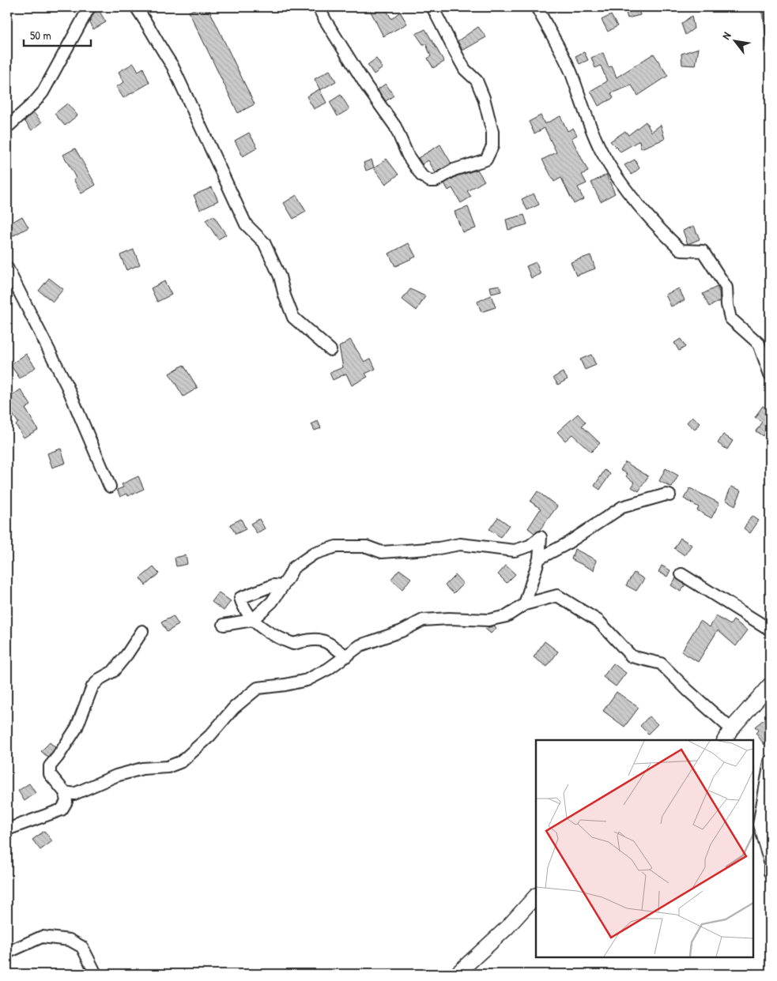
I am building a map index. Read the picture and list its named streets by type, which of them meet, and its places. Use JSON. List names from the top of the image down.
{
  "scale_bar": "50 m",
  "north": "top left"
}
